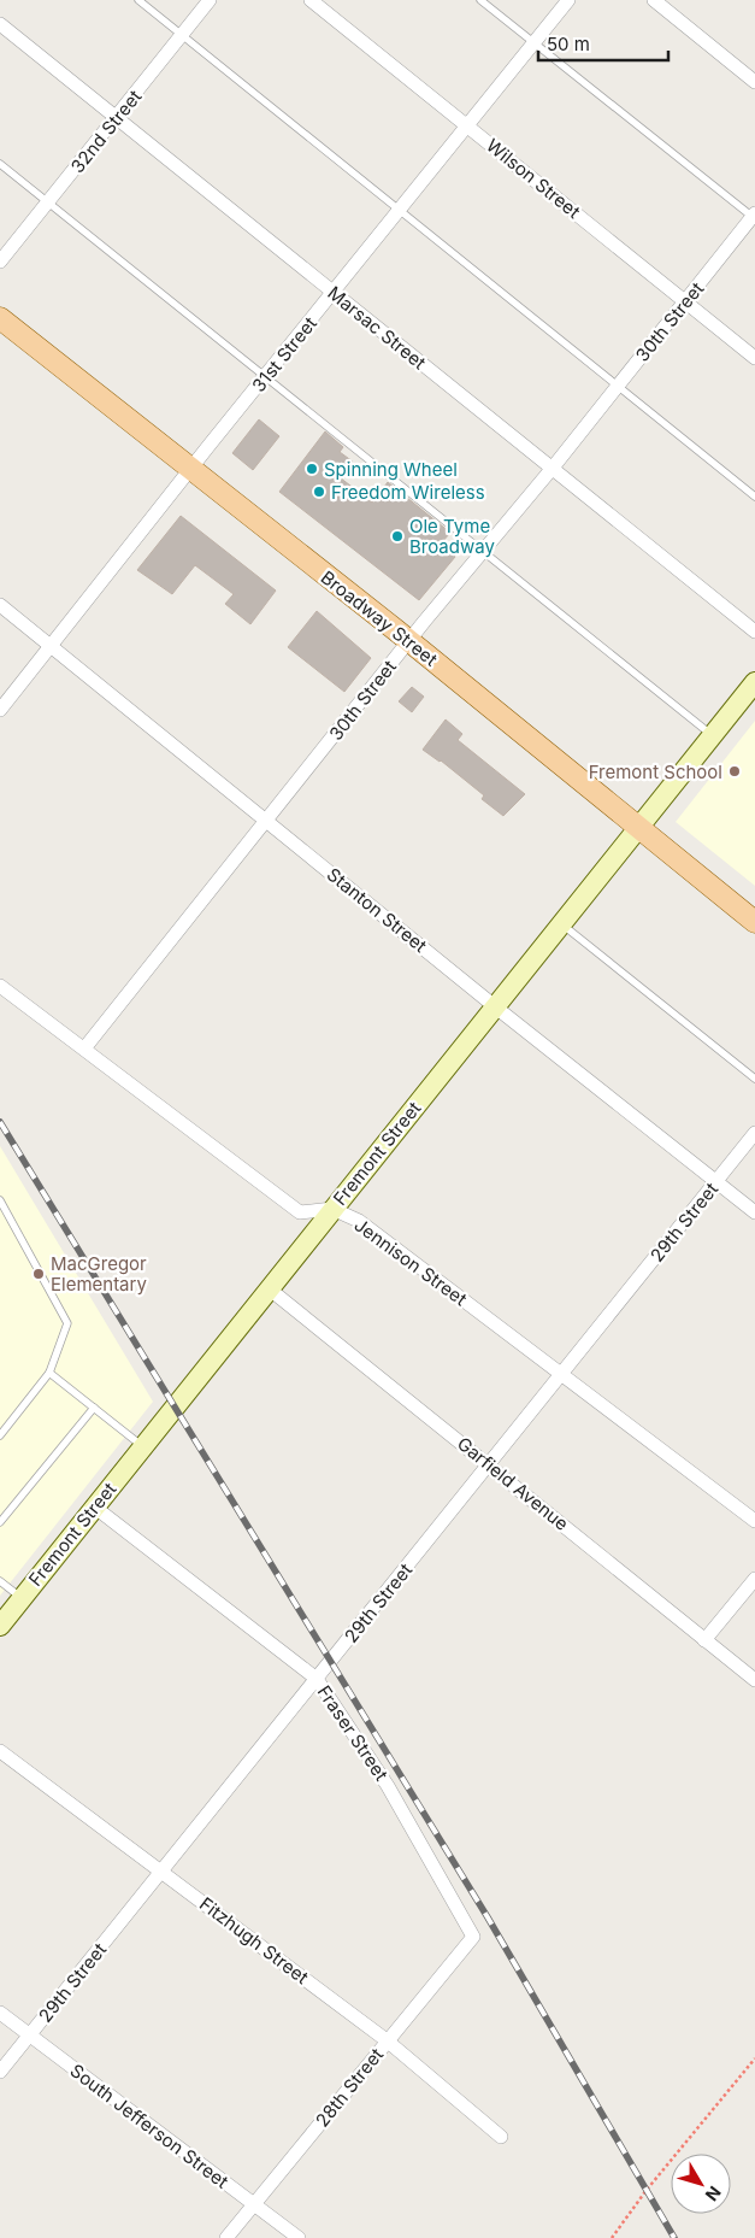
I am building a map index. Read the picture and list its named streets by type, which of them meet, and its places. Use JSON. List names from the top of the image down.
{
  "streets": {
    "main road": ["Broadway Street"],
    "street": [
      "32nd Street",
      "Wilson Street",
      "30th Street",
      "Marsac Street",
      "31st Street",
      "Stanton Street",
      "Fremont Street",
      "29th Street",
      "Jennison Street",
      "Garfield Avenue",
      "Fraser Street",
      "Fitzhugh Street",
      "28th Street",
      "South Jefferson Street"
    ]
  },
  "crossings": [
    ["32nd Street", "Marsac Street"],
    ["Wilson Street", "30th Street"],
    ["Wilson Street", "31st Street"],
    ["30th Street", "Marsac Street"],
    ["30th Street", "Broadway Street"],
    ["30th Street", "Stanton Street"],
    ["Marsac Street", "31st Street"],
    ["31st Street", "Broadway Street"],
    ["31st Street", "Stanton Street"],
    ["Broadway Street", "Fremont Street"],
    ["Stanton Street", "Fremont Street"],
    ["Stanton Street", "29th Street"],
    ["Fremont Street", "Jennison Street"],
    ["Fremont Street", "Garfield Avenue"],
    ["Fremont Street", "Fraser Street"],
    ["29th Street", "Jennison Street"],
    ["29th Street", "Garfield Avenue"],
    ["29th Street", "Fraser Street"],
    ["29th Street", "Fitzhugh Street"],
    ["29th Street", "South Jefferson Street"],
    ["Fraser Street", "28th Street"],
    ["Fitzhugh Street", "28th Street"],
    ["28th Street", "South Jefferson Street"]
  ],
  "places": [
    "Spinning Wheel",
    "Freedom Wireless",
    "Ole Tyme Broadway",
    "Fremont School",
    "MacGregor Elementary"
  ],
  "scale_bar": "50 m",
  "north": "bottom right"
}
